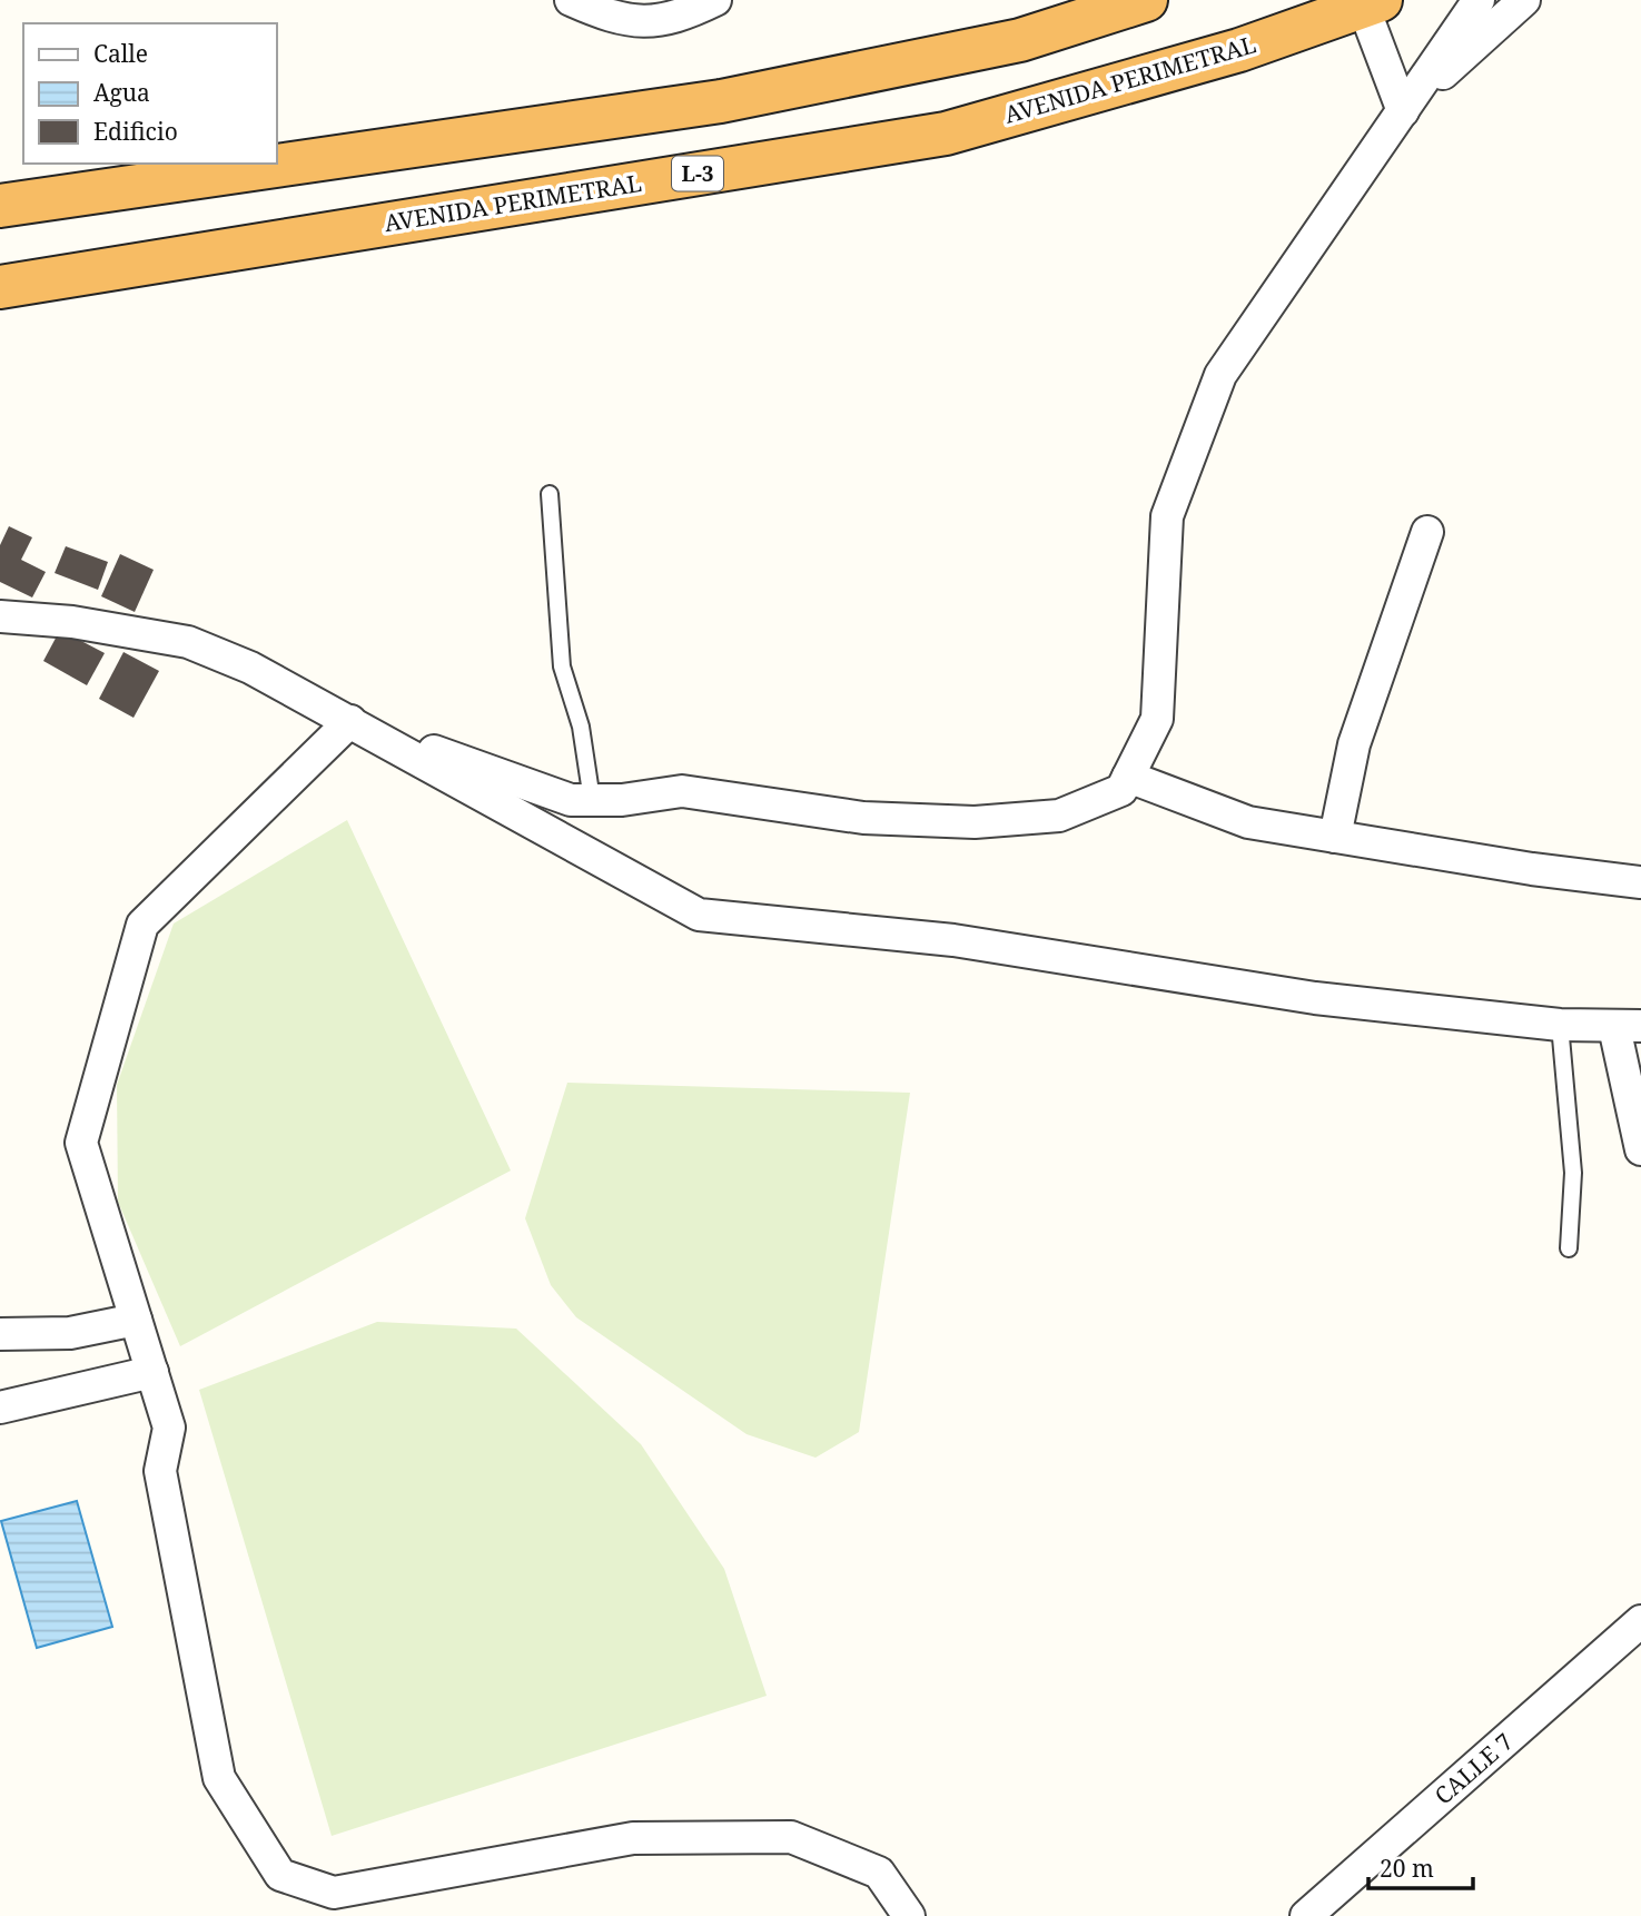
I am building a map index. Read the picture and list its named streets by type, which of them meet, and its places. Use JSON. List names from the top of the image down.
{
  "streets": {
    "highway": ["AVENIDA PERIMETRAL", "L-3"],
    "street": ["CALLE 7"]
  },
  "legend": ["Calle", "Agua", "Edificio"],
  "scale_bar": "20 m"
}
